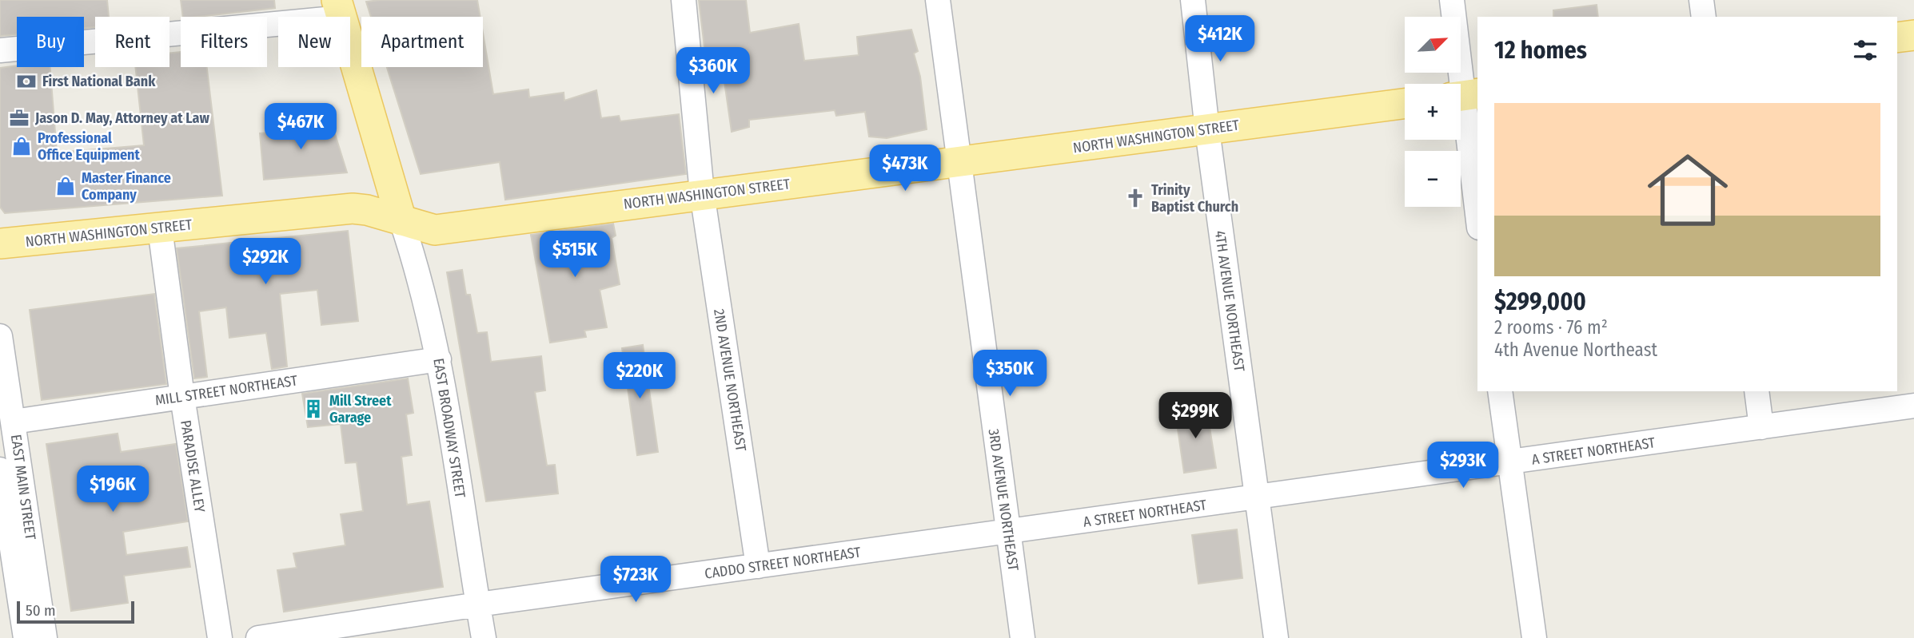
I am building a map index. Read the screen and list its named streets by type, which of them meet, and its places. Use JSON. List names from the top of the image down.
{
  "streets": {
    "main road": ["NORTH WASHINGTON STREET"],
    "street": [
      "4TH AVENUE NORTHEAST",
      "2ND AVENUE NORTHEAST",
      "MILL STREET NORTHEAST",
      "EAST BROADWAY STREET",
      "A STREET NORTHEAST",
      "PARADISE ALLEY",
      "EAST MAIN STREET",
      "3RD AVENUE NORTHEAST",
      "CADDO STREET NORTHEAST"
    ]
  },
  "crossings": [
    ["NORTH WASHINGTON STREET", "4TH AVENUE NORTHEAST"],
    ["NORTH WASHINGTON STREET", "2ND AVENUE NORTHEAST"],
    ["NORTH WASHINGTON STREET", "EAST BROADWAY STREET"],
    ["NORTH WASHINGTON STREET", "PARADISE ALLEY"],
    ["NORTH WASHINGTON STREET", "3RD AVENUE NORTHEAST"],
    ["4TH AVENUE NORTHEAST", "A STREET NORTHEAST"],
    ["2ND AVENUE NORTHEAST", "CADDO STREET NORTHEAST"],
    ["MILL STREET NORTHEAST", "EAST BROADWAY STREET"],
    ["MILL STREET NORTHEAST", "PARADISE ALLEY"],
    ["MILL STREET NORTHEAST", "EAST MAIN STREET"],
    ["EAST BROADWAY STREET", "CADDO STREET NORTHEAST"],
    ["A STREET NORTHEAST", "3RD AVENUE NORTHEAST"],
    ["A STREET NORTHEAST", "CADDO STREET NORTHEAST"],
    ["3RD AVENUE NORTHEAST", "CADDO STREET NORTHEAST"]
  ],
  "places": {
    "bank": ["First National Bank"],
    "office": ["Jason D. May, Attorney at Law"],
    "shop": ["Professional Office Equipment", "Master Finance Company"],
    "church": ["Trinity Baptist Church"],
    "building": ["Mill Street Garage"]
  },
  "scale_bar": "50 m",
  "north": "top right",
  "page": {
    "price": [
      "$412K",
      "$360K",
      "$467K",
      "$473K",
      "$515K",
      "$292K",
      "$350K",
      "$220K",
      "$299K",
      "$293K",
      "$196K",
      "$723K"
    ],
    "map_buttons": ["+", "−"],
    "chip": [
      "Buy",
      "Rent",
      "Filters",
      "New",
      "Apartment"
    ],
    "heading": "12 homes",
    "list": [
      {
        "name": "$299,000",
        "note": "2 rooms · 76 m² · 4th Avenue Northeast"
      }
    ],
    "scale": "50 m"
  }
}
